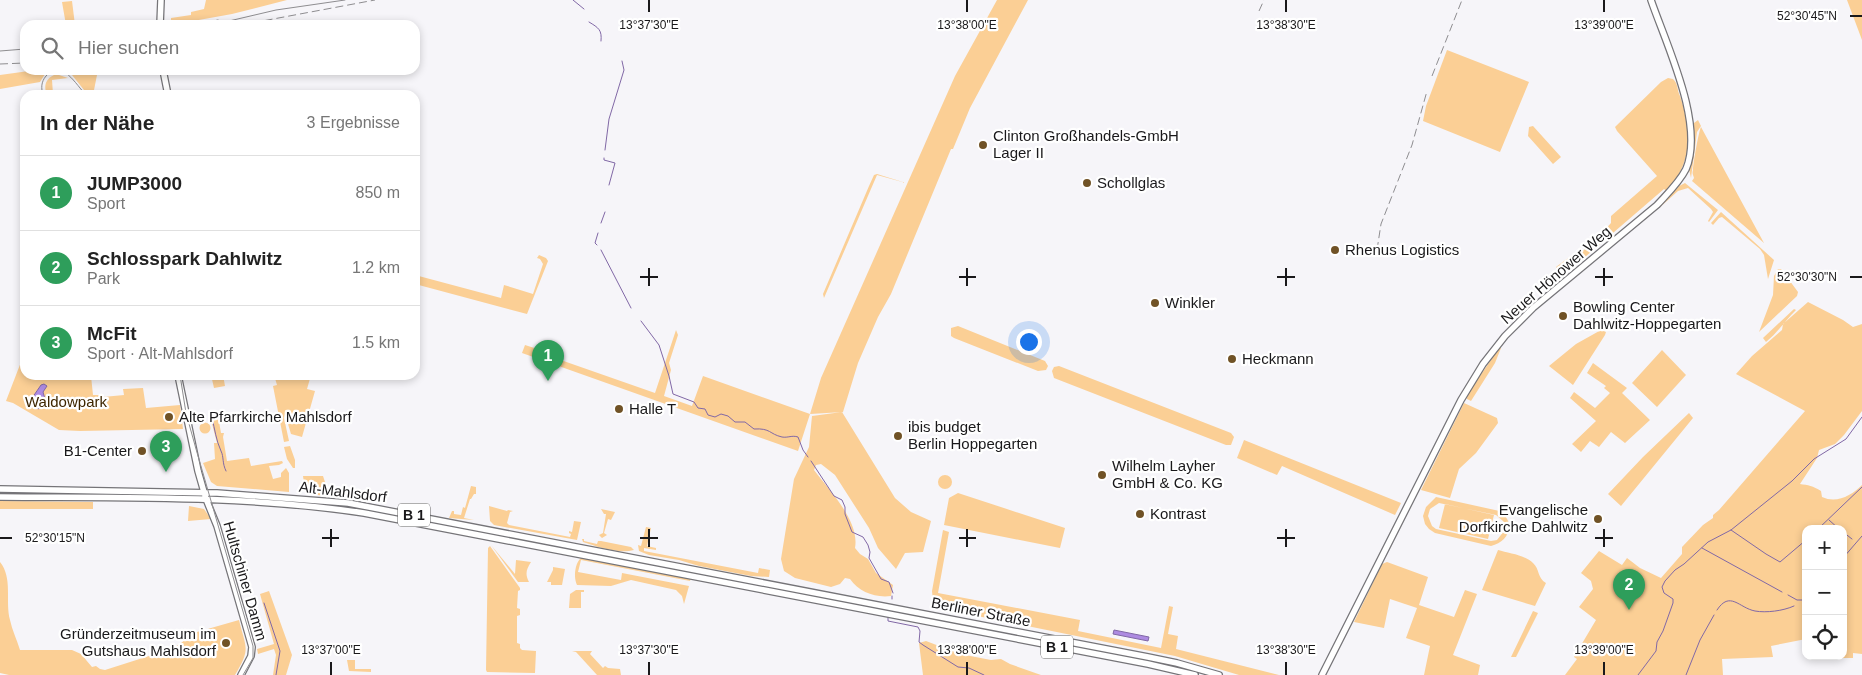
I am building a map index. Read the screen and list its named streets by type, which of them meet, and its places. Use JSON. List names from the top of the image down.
{
  "streets": {
    "main road": [
      "Neuer Hönower Weg",
      "Alt-Mahlsdorf",
      "B 1",
      "Hultschiner Damm",
      "Berliner Straße"
    ]
  },
  "crossings": [
    ["Alt-Mahlsdorf", "Hultschiner Damm"],
    ["Alt-Mahlsdorf", "Berliner Straße"]
  ],
  "parks": ["Waldowpark"],
  "places": [
    "Clinton Großhandels-GmbH Lager II",
    "Schollglas",
    "Rhenus Logistics",
    "Winkler",
    "Bowling Center Dahlwitz-Hoppegarten",
    "Heckmann",
    "Halle T",
    "Alte Pfarrkirche Mahlsdorf",
    "ibis budget Berlin Hoppegarten",
    "B1-Center",
    "Wilhelm Layher GmbH & Co. KG",
    "Kontrast",
    "Evangelische Dorfkirche Dahlwitz",
    "Gründerzeitmuseum im Gutshaus Mahlsdorf"
  ],
  "page": {
    "search": "Hier suchen",
    "heading": ["In der Nähe", "3 Ergebnisse"],
    "list": [
      {
        "mark": "1",
        "name": "JUMP3000",
        "note": "Sport",
        "value": "850 m"
      },
      {
        "mark": "2",
        "name": "Schlosspark Dahlwitz",
        "note": "Park",
        "value": "1.2 km"
      },
      {
        "mark": "3",
        "name": "McFit",
        "note": "Sport · Alt-Mahlsdorf",
        "value": "1.5 km"
      }
    ],
    "pins": ["1", "3", "2"],
    "map_buttons": ["+", "−"]
  },
  "coordinates": [
    "52°30'45\"N",
    "13°37'30\"E",
    "13°38'00\"E",
    "13°38'30\"E",
    "13°39'00\"E",
    "52°30'30\"N",
    "52°30'15\"N",
    "13°37'00\"E"
  ]
}
